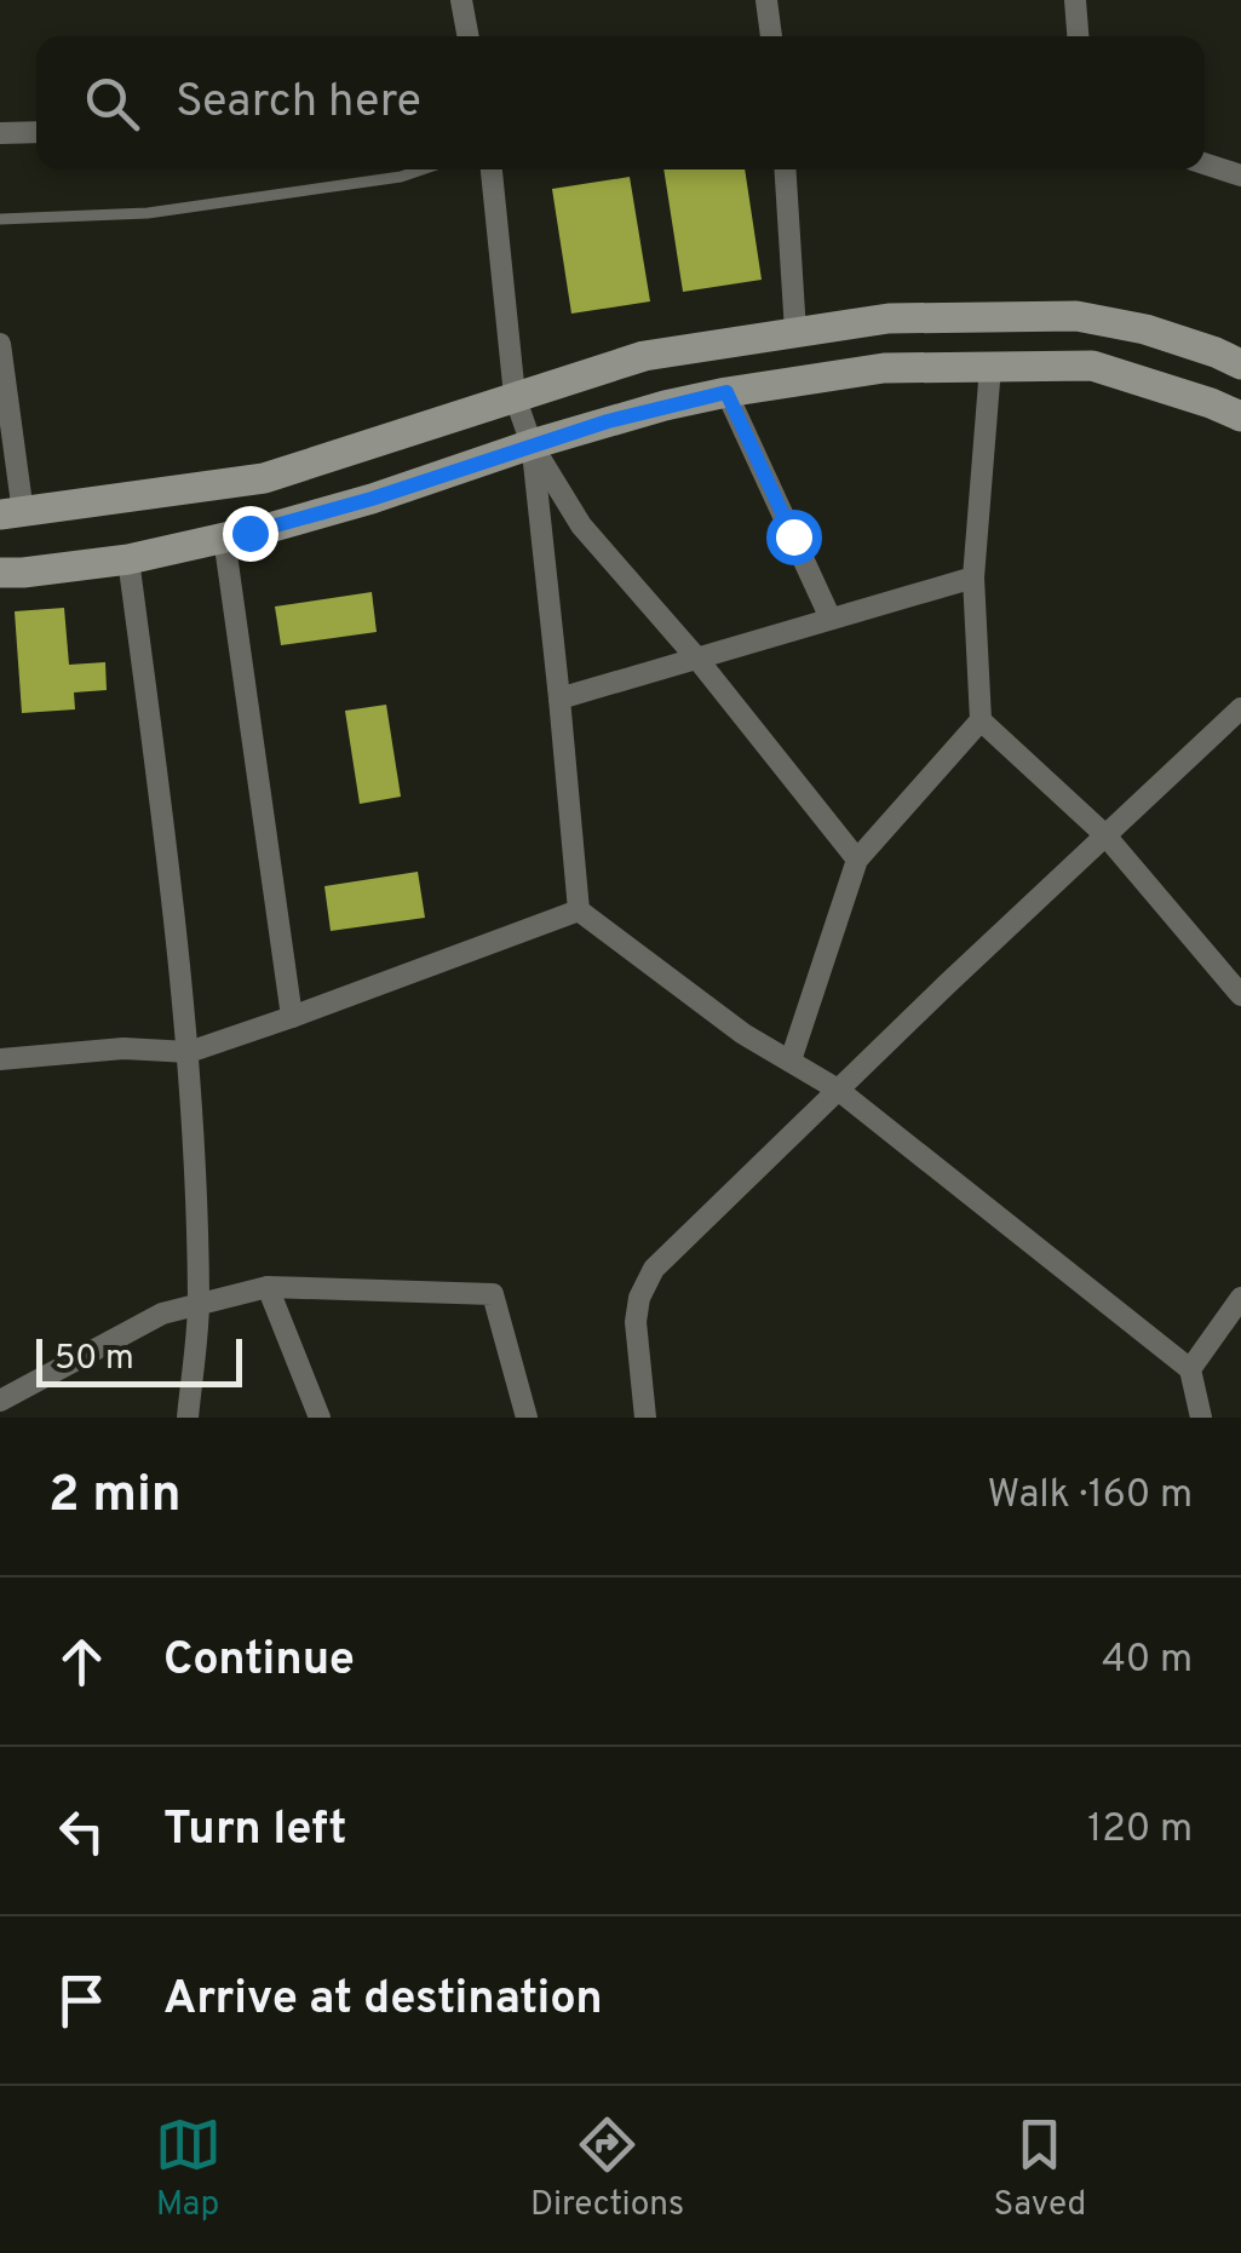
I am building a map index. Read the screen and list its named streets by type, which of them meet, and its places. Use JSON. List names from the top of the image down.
{
  "scale_bar": "50 m",
  "page": {
    "search": "Search here",
    "scale": "50 m",
    "heading": ["2 min", "Walk · 160 m"],
    "list": [
      ["Continue", "40 m"],
      ["Turn left", "120 m"],
      "Arrive at destination"
    ],
    "nav": ["Map", "Directions", "Saved"]
  }
}
